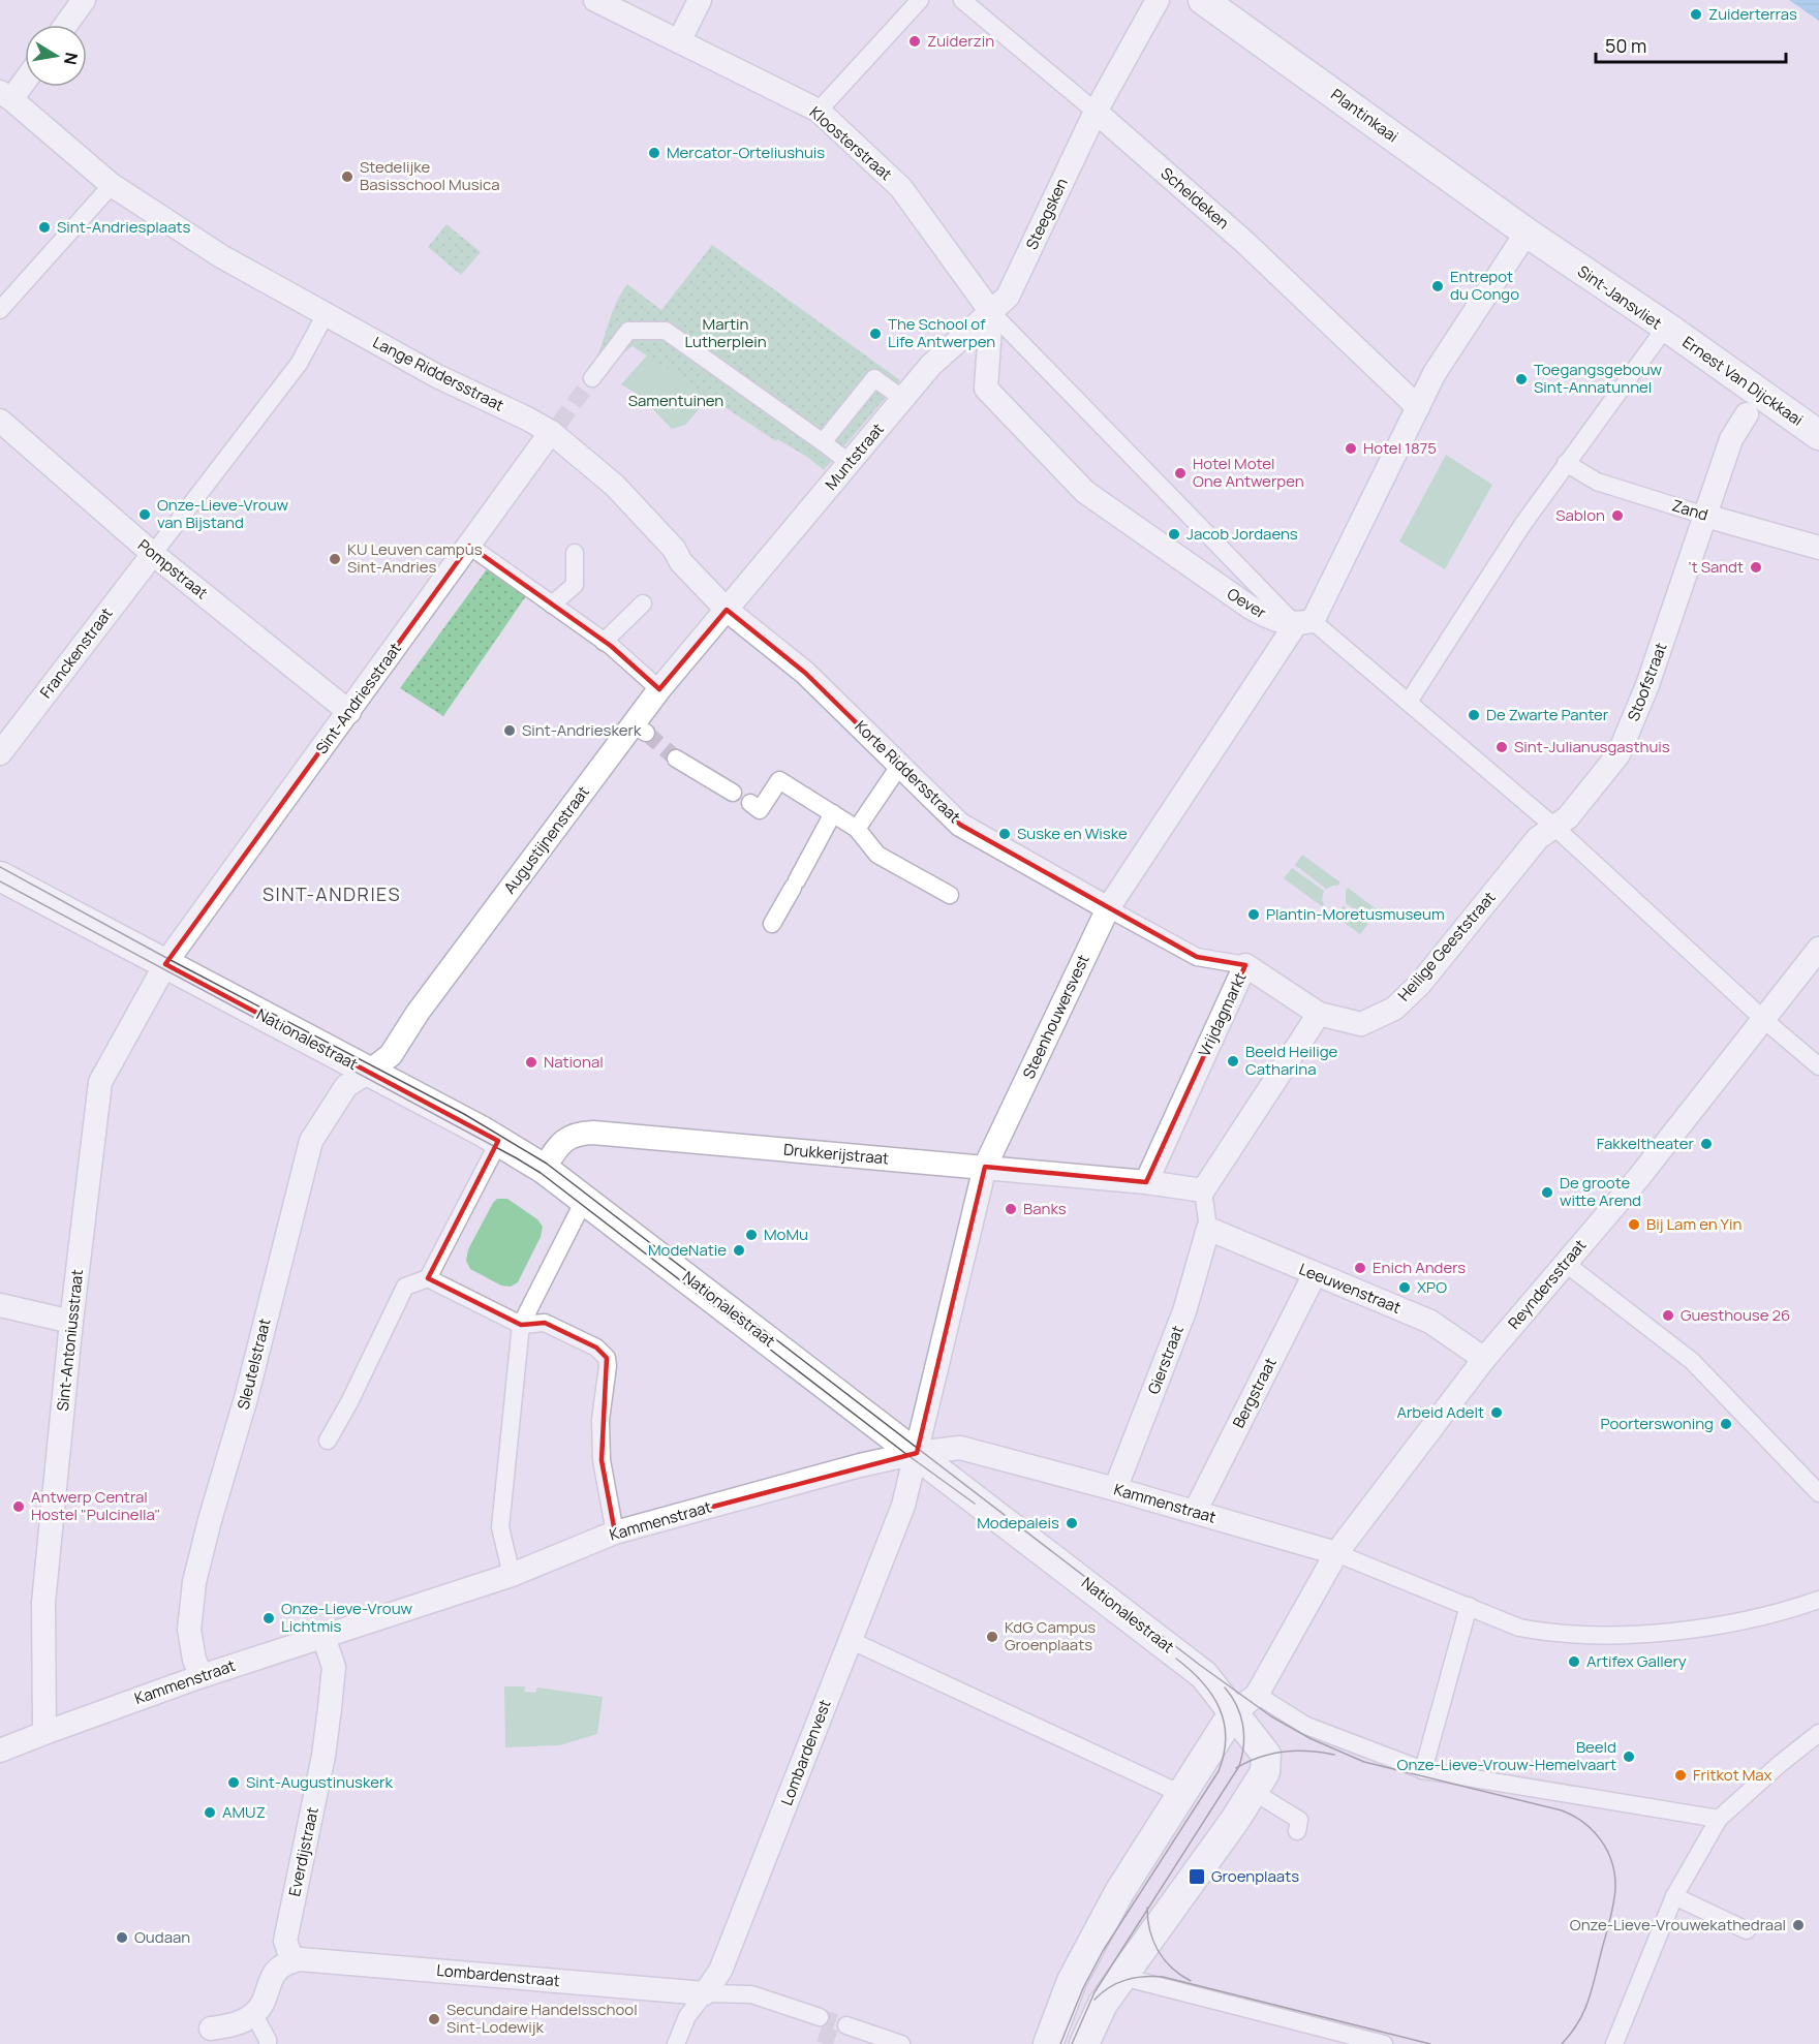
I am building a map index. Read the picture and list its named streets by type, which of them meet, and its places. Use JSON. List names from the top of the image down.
{
  "streets": {
    "street": [
      "Plantinkaai",
      "Kloosterstraat",
      "Scheldeken",
      "Steegsken",
      "Sint-Jansvliet",
      "Lange Riddersstraat",
      "Ernest Van Dijckkaai",
      "Muntstraat",
      "Zand",
      "Pompstraat",
      "Oever",
      "Franckenstraat",
      "Stoofstraat",
      "Sint-Andriesstraat",
      "Korte Riddersstraat",
      "Augustijnenstraat",
      "Heilige Geeststraat",
      "Vrijdagmarkt",
      "Steenhouwersvest",
      "Nationalestraat",
      "Drukkerijstraat",
      "Reyndersstraat",
      "Leeuwenstraat",
      "Sint-Antoniusstraat",
      "Gierstraat",
      "Sleutelstraat",
      "Bergstraat",
      "Kammenstraat",
      "Lombardenvest",
      "Everdijstraat",
      "Lombardenstraat"
    ]
  },
  "crossings": [
    ["Plantinkaai", "Sint-Jansvliet"],
    ["Kloosterstraat", "Steegsken"],
    ["Kloosterstraat", "Muntstraat"],
    ["Kloosterstraat", "Oever"],
    ["Scheldeken", "Steegsken"],
    ["Steegsken", "Muntstraat"],
    ["Steegsken", "Oever"],
    ["Sint-Jansvliet", "Ernest Van Dijckkaai"],
    ["Sint-Jansvliet", "Zand"],
    ["Lange Riddersstraat", "Muntstraat"],
    ["Lange Riddersstraat", "Sint-Andriesstraat"],
    ["Lange Riddersstraat", "Korte Riddersstraat"],
    ["Lange Riddersstraat", "Augustijnenstraat"],
    ["Ernest Van Dijckkaai", "Stoofstraat"],
    ["Muntstraat", "Oever"],
    ["Muntstraat", "Korte Riddersstraat"],
    ["Muntstraat", "Augustijnenstraat"],
    ["Zand", "Stoofstraat"],
    ["Pompstraat", "Franckenstraat"],
    ["Pompstraat", "Sint-Andriesstraat"],
    ["Oever", "Steenhouwersvest"],
    ["Stoofstraat", "Heilige Geeststraat"],
    ["Sint-Andriesstraat", "Nationalestraat"],
    ["Sint-Andriesstraat", "Sint-Antoniusstraat"],
    ["Korte Riddersstraat", "Augustijnenstraat"],
    ["Korte Riddersstraat", "Steenhouwersvest"],
    ["Augustijnenstraat", "Nationalestraat"],
    ["Augustijnenstraat", "Sleutelstraat"],
    ["Heilige Geeststraat", "Vrijdagmarkt"],
    ["Vrijdagmarkt", "Drukkerijstraat"],
    ["Steenhouwersvest", "Nationalestraat"],
    ["Steenhouwersvest", "Drukkerijstraat"],
    ["Steenhouwersvest", "Kammenstraat"],
    ["Steenhouwersvest", "Lombardenvest"],
    ["Nationalestraat", "Drukkerijstraat"],
    ["Nationalestraat", "Sint-Antoniusstraat"],
    ["Nationalestraat", "Sleutelstraat"],
    ["Nationalestraat", "Kammenstraat"],
    ["Nationalestraat", "Lombardenvest"],
    ["Reyndersstraat", "Leeuwenstraat"],
    ["Reyndersstraat", "Kammenstraat"],
    ["Leeuwenstraat", "Gierstraat"],
    ["Leeuwenstraat", "Bergstraat"],
    ["Sint-Antoniusstraat", "Kammenstraat"],
    ["Gierstraat", "Kammenstraat"],
    ["Sleutelstraat", "Kammenstraat"],
    ["Bergstraat", "Kammenstraat"],
    ["Kammenstraat", "Lombardenvest"],
    ["Kammenstraat", "Everdijstraat"],
    ["Lombardenvest", "Lombardenstraat"],
    ["Everdijstraat", "Lombardenstraat"]
  ],
  "districts": ["SINT-ANDRIES"],
  "parks": ["Martin Lutherplein", "Samentuinen"],
  "places": {
    "other": [
      "Zuiderterras",
      "Zuiderzin",
      "Mercator-Orteliushuis",
      "Stedelijke Basisschool Musica",
      "Sint-Andriesplaats",
      "Entrepot du Congo",
      "The School of Life Antwerpen",
      "Toegangsgebouw Sint-Annatunnel",
      "Hotel 1875",
      "Hotel Motel One Antwerpen",
      "Onze-Lieve-Vrouw van Bijstand",
      "Sablon",
      "Jacob Jordaens",
      "KU Leuven campus Sint-Andries",
      "’t Sandt",
      "De Zwarte Panter",
      "Sint-Andrieskerk",
      "Sint-Julianusgasthuis",
      "Suske en Wiske",
      "Plantin-Moretusmuseum",
      "Beeld Heilige Catharina",
      "National",
      "Fakkeltheater",
      "De groote witte Arend",
      "Banks",
      "Bij Lam en Yin",
      "MoMu",
      "ModeNatie",
      "Enich Anders",
      "XPO",
      "Guesthouse 26",
      "Arbeid Adelt",
      "Poorterswoning",
      "Antwerp Central Hostel \"Pulcinella\"",
      "Modepaleis",
      "Onze-Lieve-Vrouw Lichtmis",
      "KdG Campus Groenplaats",
      "Artifex Gallery",
      "Beeld Onze-Lieve-Vrouw-Hemelvaart",
      "Fritkot Max",
      "Sint-Augustinuskerk",
      "AMUZ",
      "Onze-Lieve-Vrouwekathedraal",
      "Oudaan",
      "Secundaire Handelsschool Sint-Lodewijk"
    ],
    "transit": ["Groenplaats"]
  },
  "scale_bar": "50 m",
  "north": "right"
}
